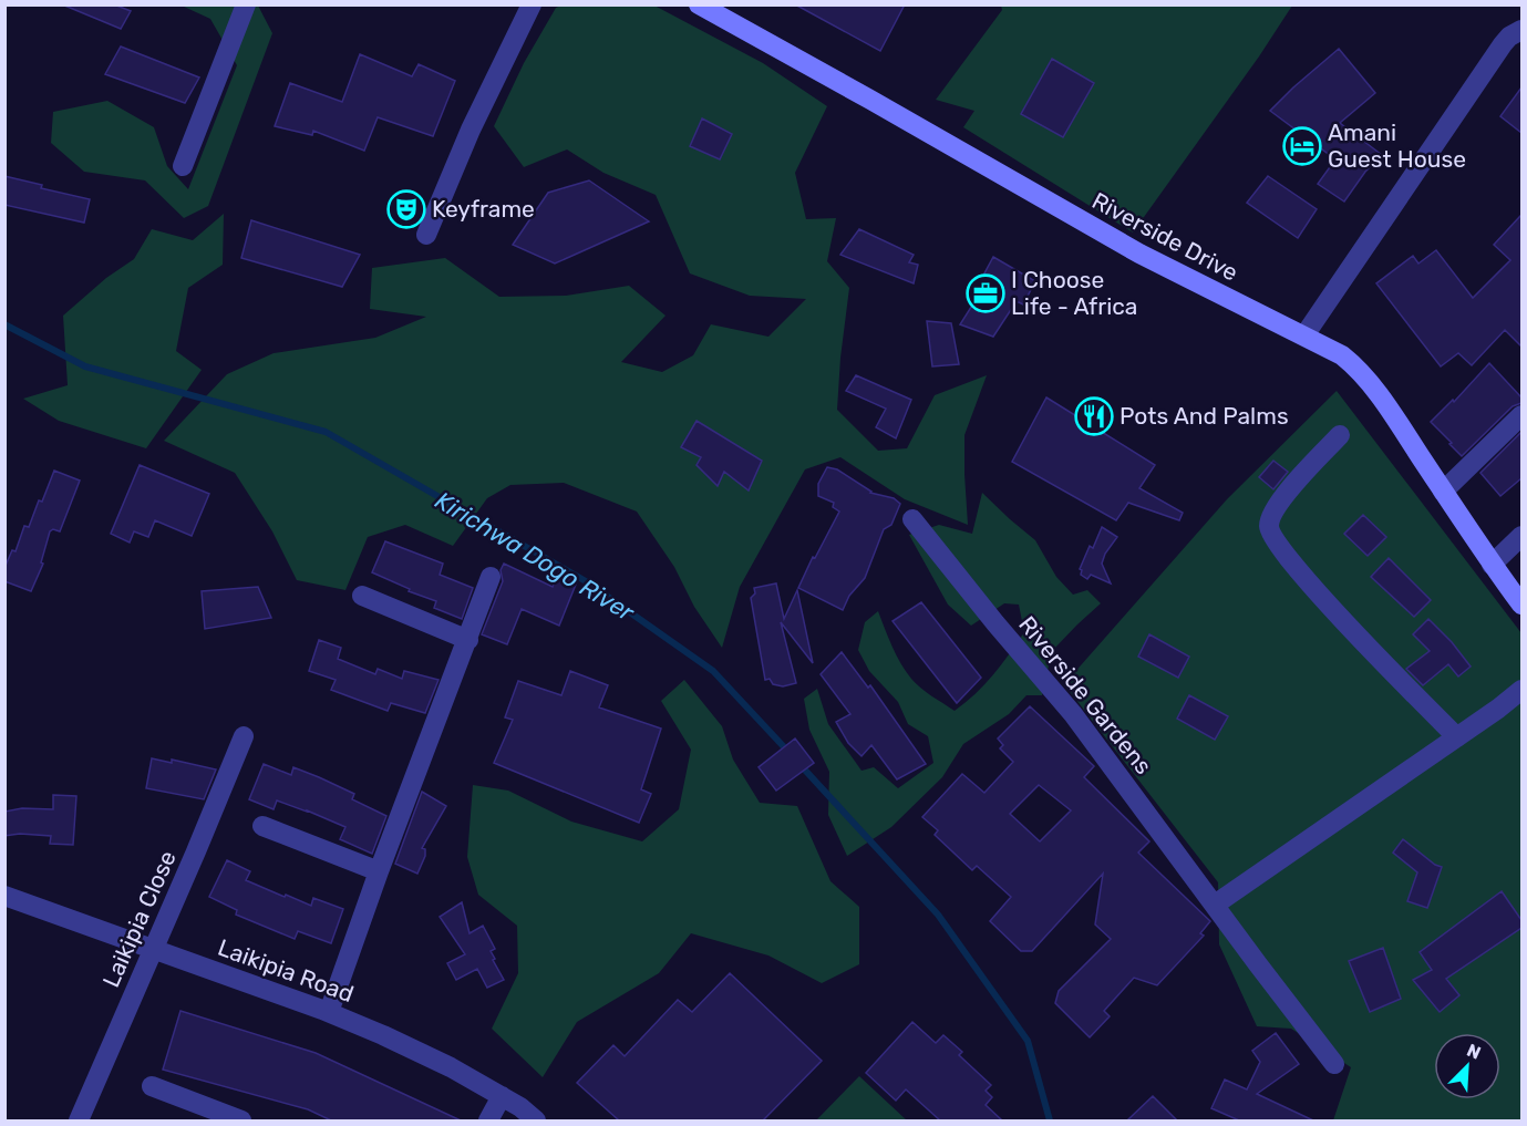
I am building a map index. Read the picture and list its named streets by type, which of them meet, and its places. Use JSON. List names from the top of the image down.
{
  "streets": {
    "street": [
      "Riverside Drive",
      "Riverside Gardens",
      "Laikipia Close",
      "Laikipia Road"
    ]
  },
  "crossings": [
    ["Laikipia Close", "Laikipia Road"]
  ],
  "water": ["Kirichwa Dogo River"],
  "places": {
    "hotel": ["Amani Guest House"],
    "theatre": ["Keyframe"],
    "office": ["I Choose Life - Africa"],
    "restaurant": ["Pots And Palms"]
  },
  "north": "top right"
}
